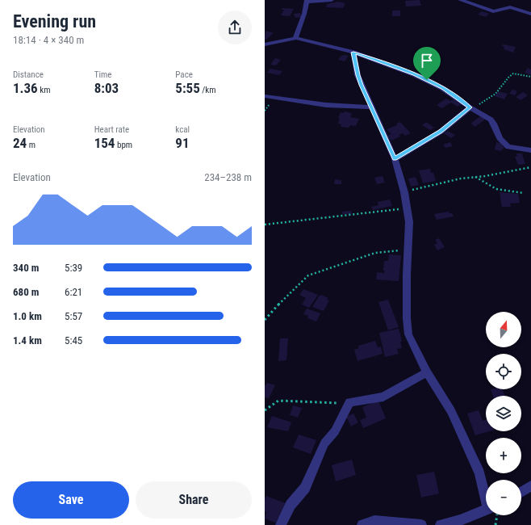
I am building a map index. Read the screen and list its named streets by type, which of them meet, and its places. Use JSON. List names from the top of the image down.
{
  "north": "top",
  "page": {
    "heading": ["Evening run", "18:14 · 4 × 340 m"],
    "stats": [
      ["Distance", "1.36 km"],
      ["Time", "8:03"],
      ["Pace", "5:55 /km"],
      ["Elevation", "24 m"],
      ["Heart rate", "154 bpm"],
      ["kcal", "91"]
    ],
    "chart": ["Elevation", "234–238 m"],
    "list": [
      {
        "name": "340 m",
        "note": "5:39"
      },
      {
        "name": "680 m",
        "note": "6:21"
      },
      {
        "name": "1.0 km",
        "note": "5:57"
      },
      {
        "name": "1.4 km",
        "note": "5:45"
      }
    ],
    "map_buttons": ["+", "−"],
    "buttons": ["Save", "Share"]
  }
}
